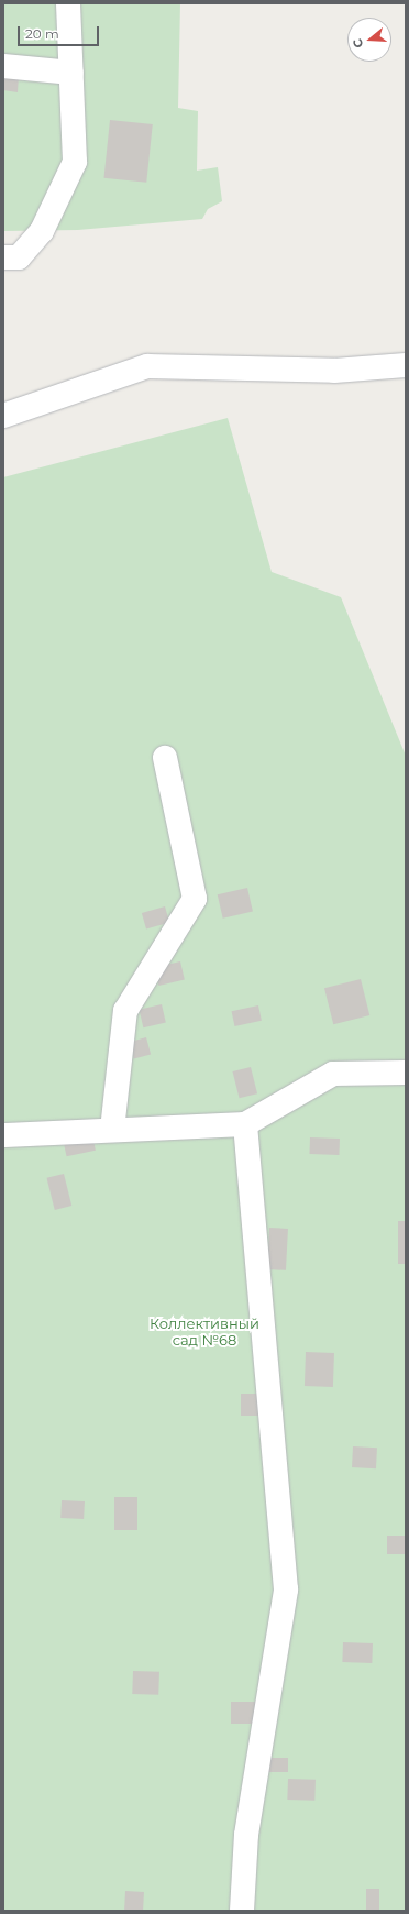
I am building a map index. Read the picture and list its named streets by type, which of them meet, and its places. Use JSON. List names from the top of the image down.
{
  "parks": ["Коллективный сад №68"],
  "scale_bar": "20 m",
  "north": "left"
}
